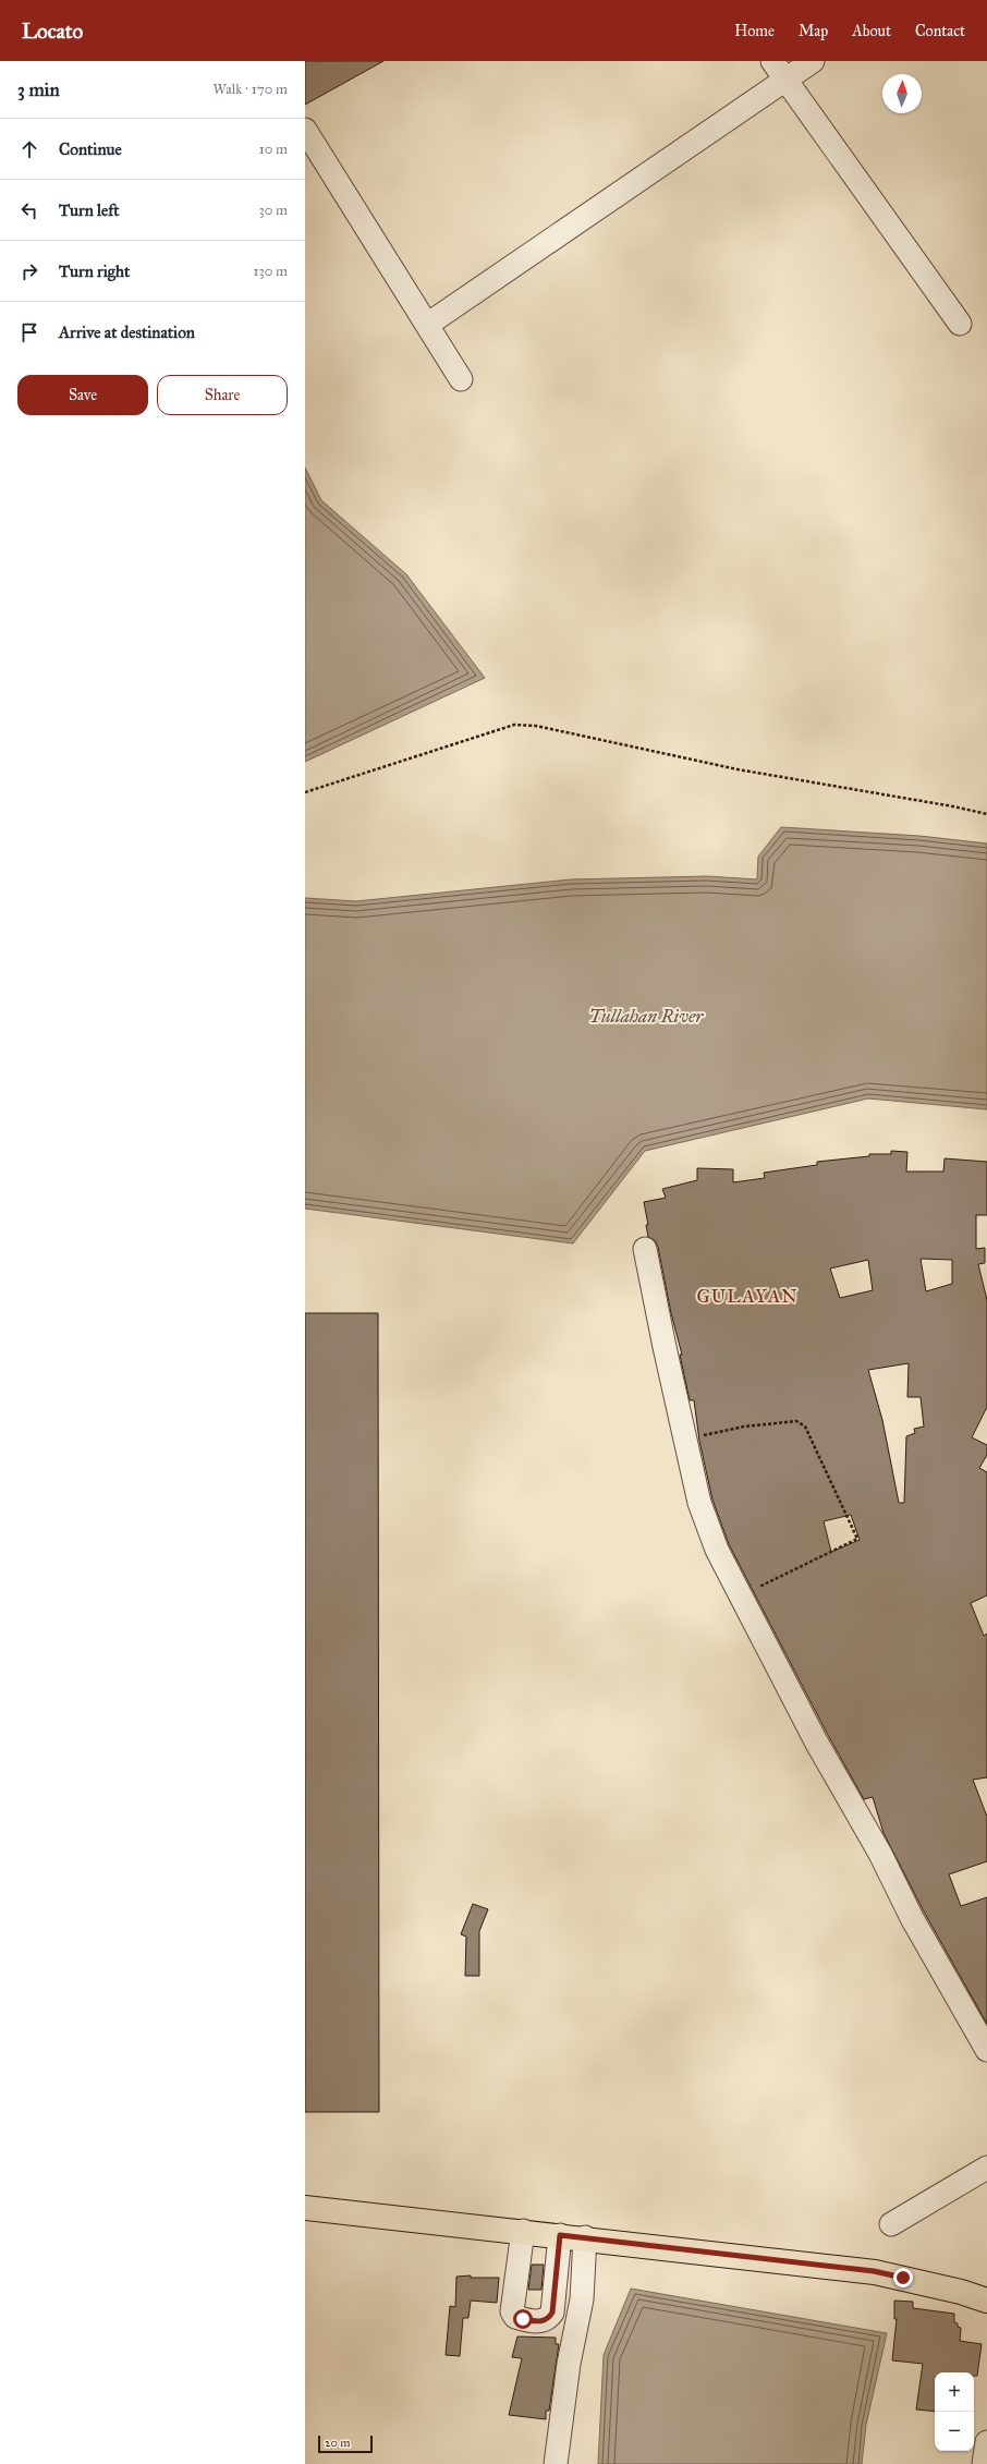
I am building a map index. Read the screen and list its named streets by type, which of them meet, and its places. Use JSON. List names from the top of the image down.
{
  "districts": ["GULAYAN"],
  "water": ["Tullahan River"],
  "scale_bar": "20 m",
  "north": "top",
  "page": {
    "header": "Locato",
    "nav": [
      "Home",
      "Map",
      "About",
      "Contact"
    ],
    "heading": ["3 min", "Walk · 170 m"],
    "list": [
      ["Continue", "10 m"],
      ["Turn left", "30 m"],
      ["Turn right", "130 m"],
      "Arrive at destination"
    ],
    "buttons": ["Save", "Share"],
    "map_buttons": ["+", "−"],
    "scale": "20 m"
  }
}
